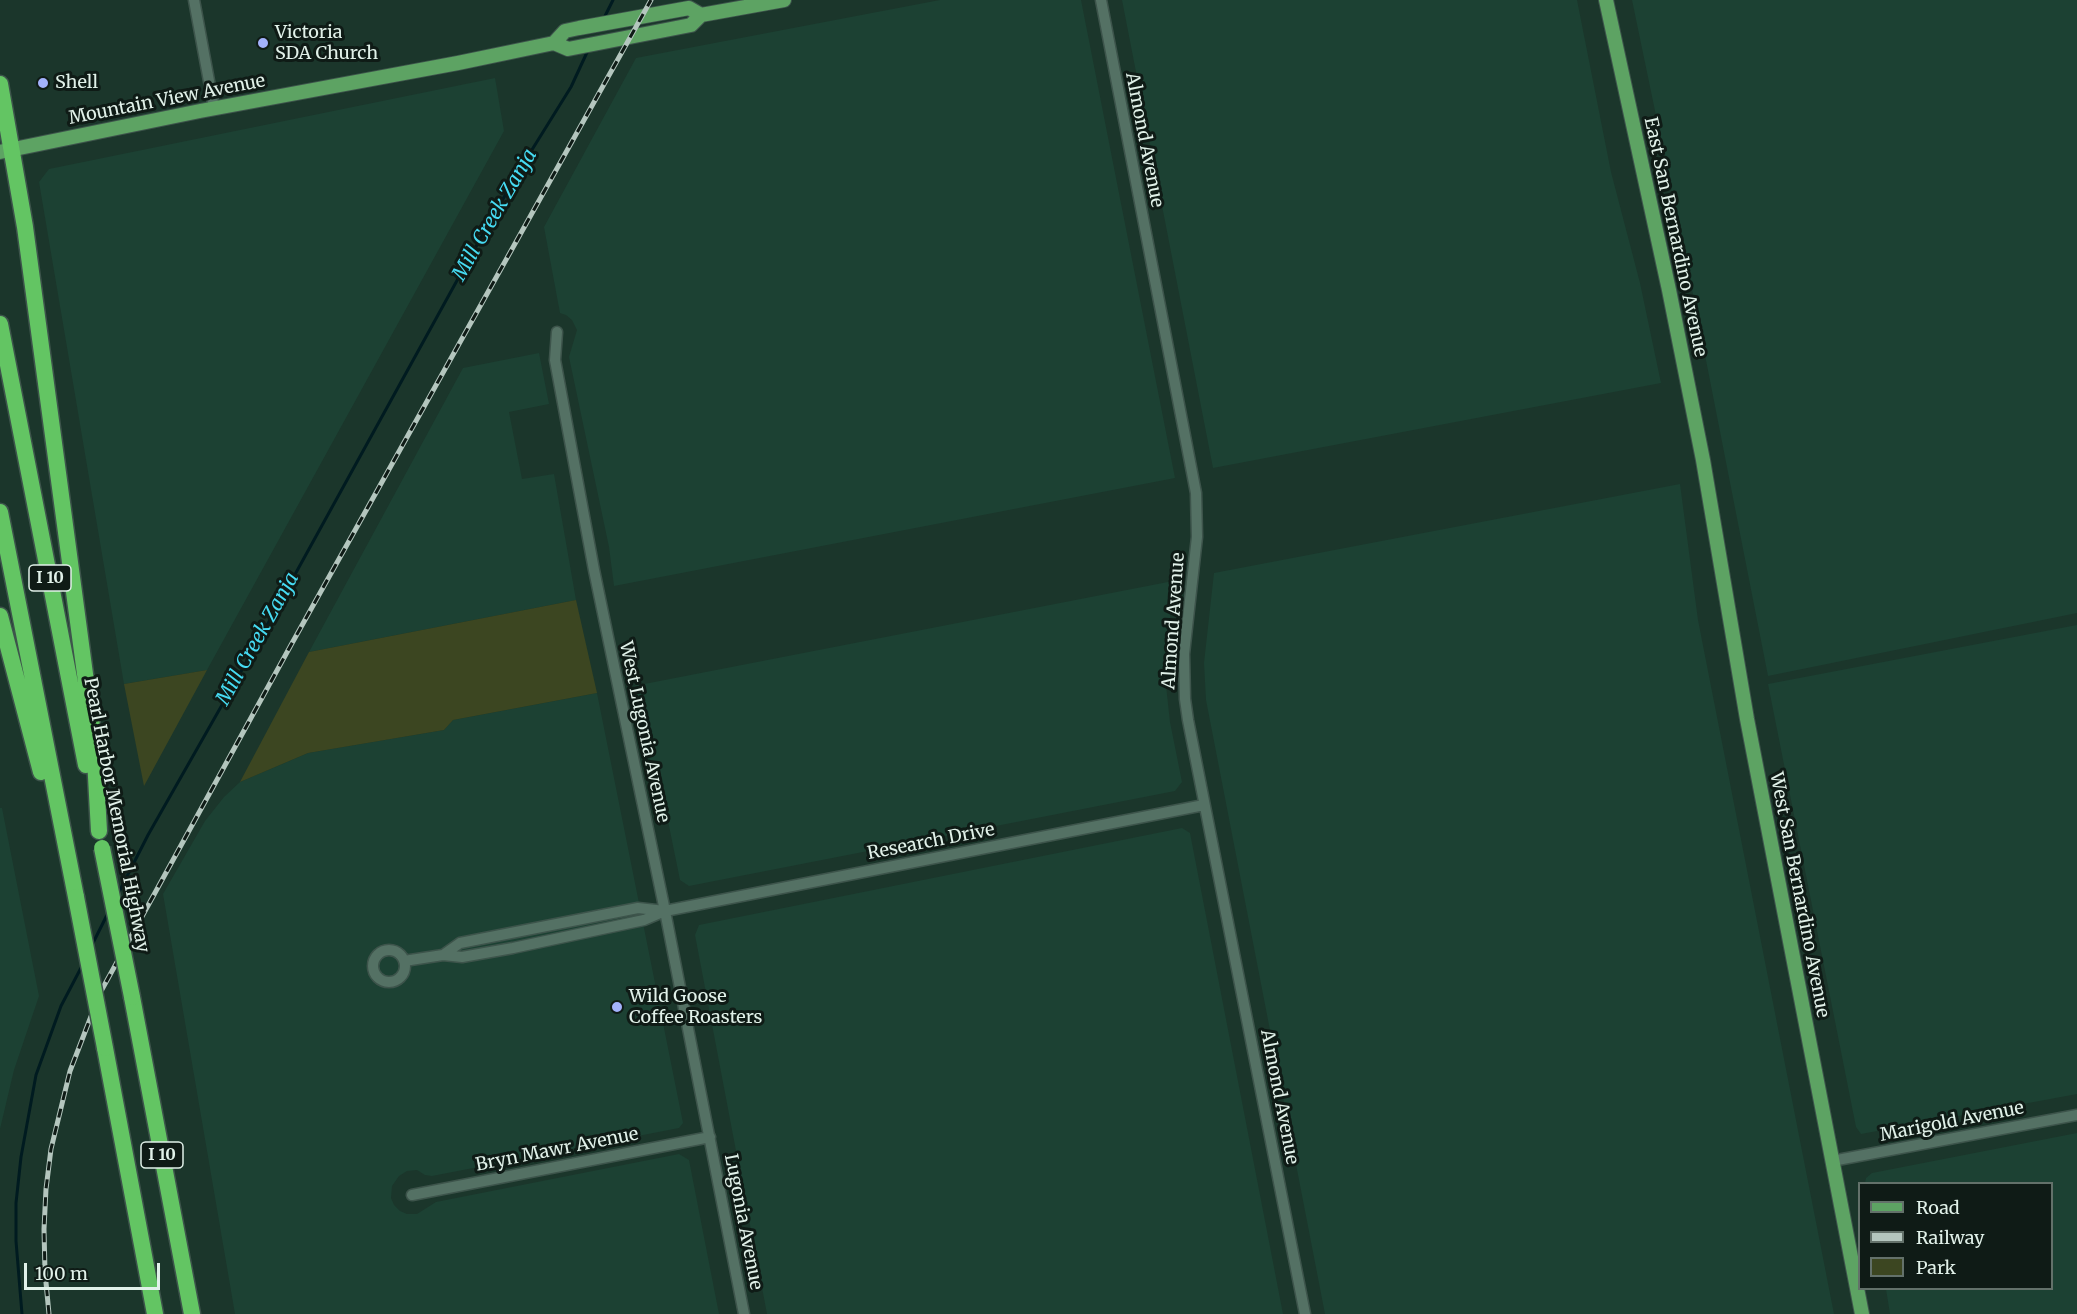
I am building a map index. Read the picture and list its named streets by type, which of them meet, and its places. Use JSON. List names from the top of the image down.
{
  "streets": {
    "highway": ["I 10", "Pearl Harbor Memorial Highway"],
    "main road": ["Mountain View Avenue", "East San Bernardino Avenue", "West San Bernardino Avenue"],
    "street": [
      "Almond Avenue",
      "West Lugonia Avenue",
      "Research Drive",
      "Marigold Avenue",
      "Bryn Mawr Avenue",
      "Lugonia Avenue"
    ]
  },
  "crossings": [
    ["Almond Avenue", "Research Drive"],
    ["East San Bernardino Avenue", "West San Bernardino Avenue"],
    ["West Lugonia Avenue", "Research Drive"],
    ["West Lugonia Avenue", "Bryn Mawr Avenue"],
    ["West Lugonia Avenue", "Lugonia Avenue"],
    ["West San Bernardino Avenue", "Marigold Avenue"],
    ["Bryn Mawr Avenue", "Lugonia Avenue"]
  ],
  "water": ["Mill Creek Zanja"],
  "places": ["Victoria SDA Church", "Shell", "Wild Goose Coffee Roasters"],
  "legend": ["Road", "Railway", "Park"],
  "scale_bar": "100 m"
}
